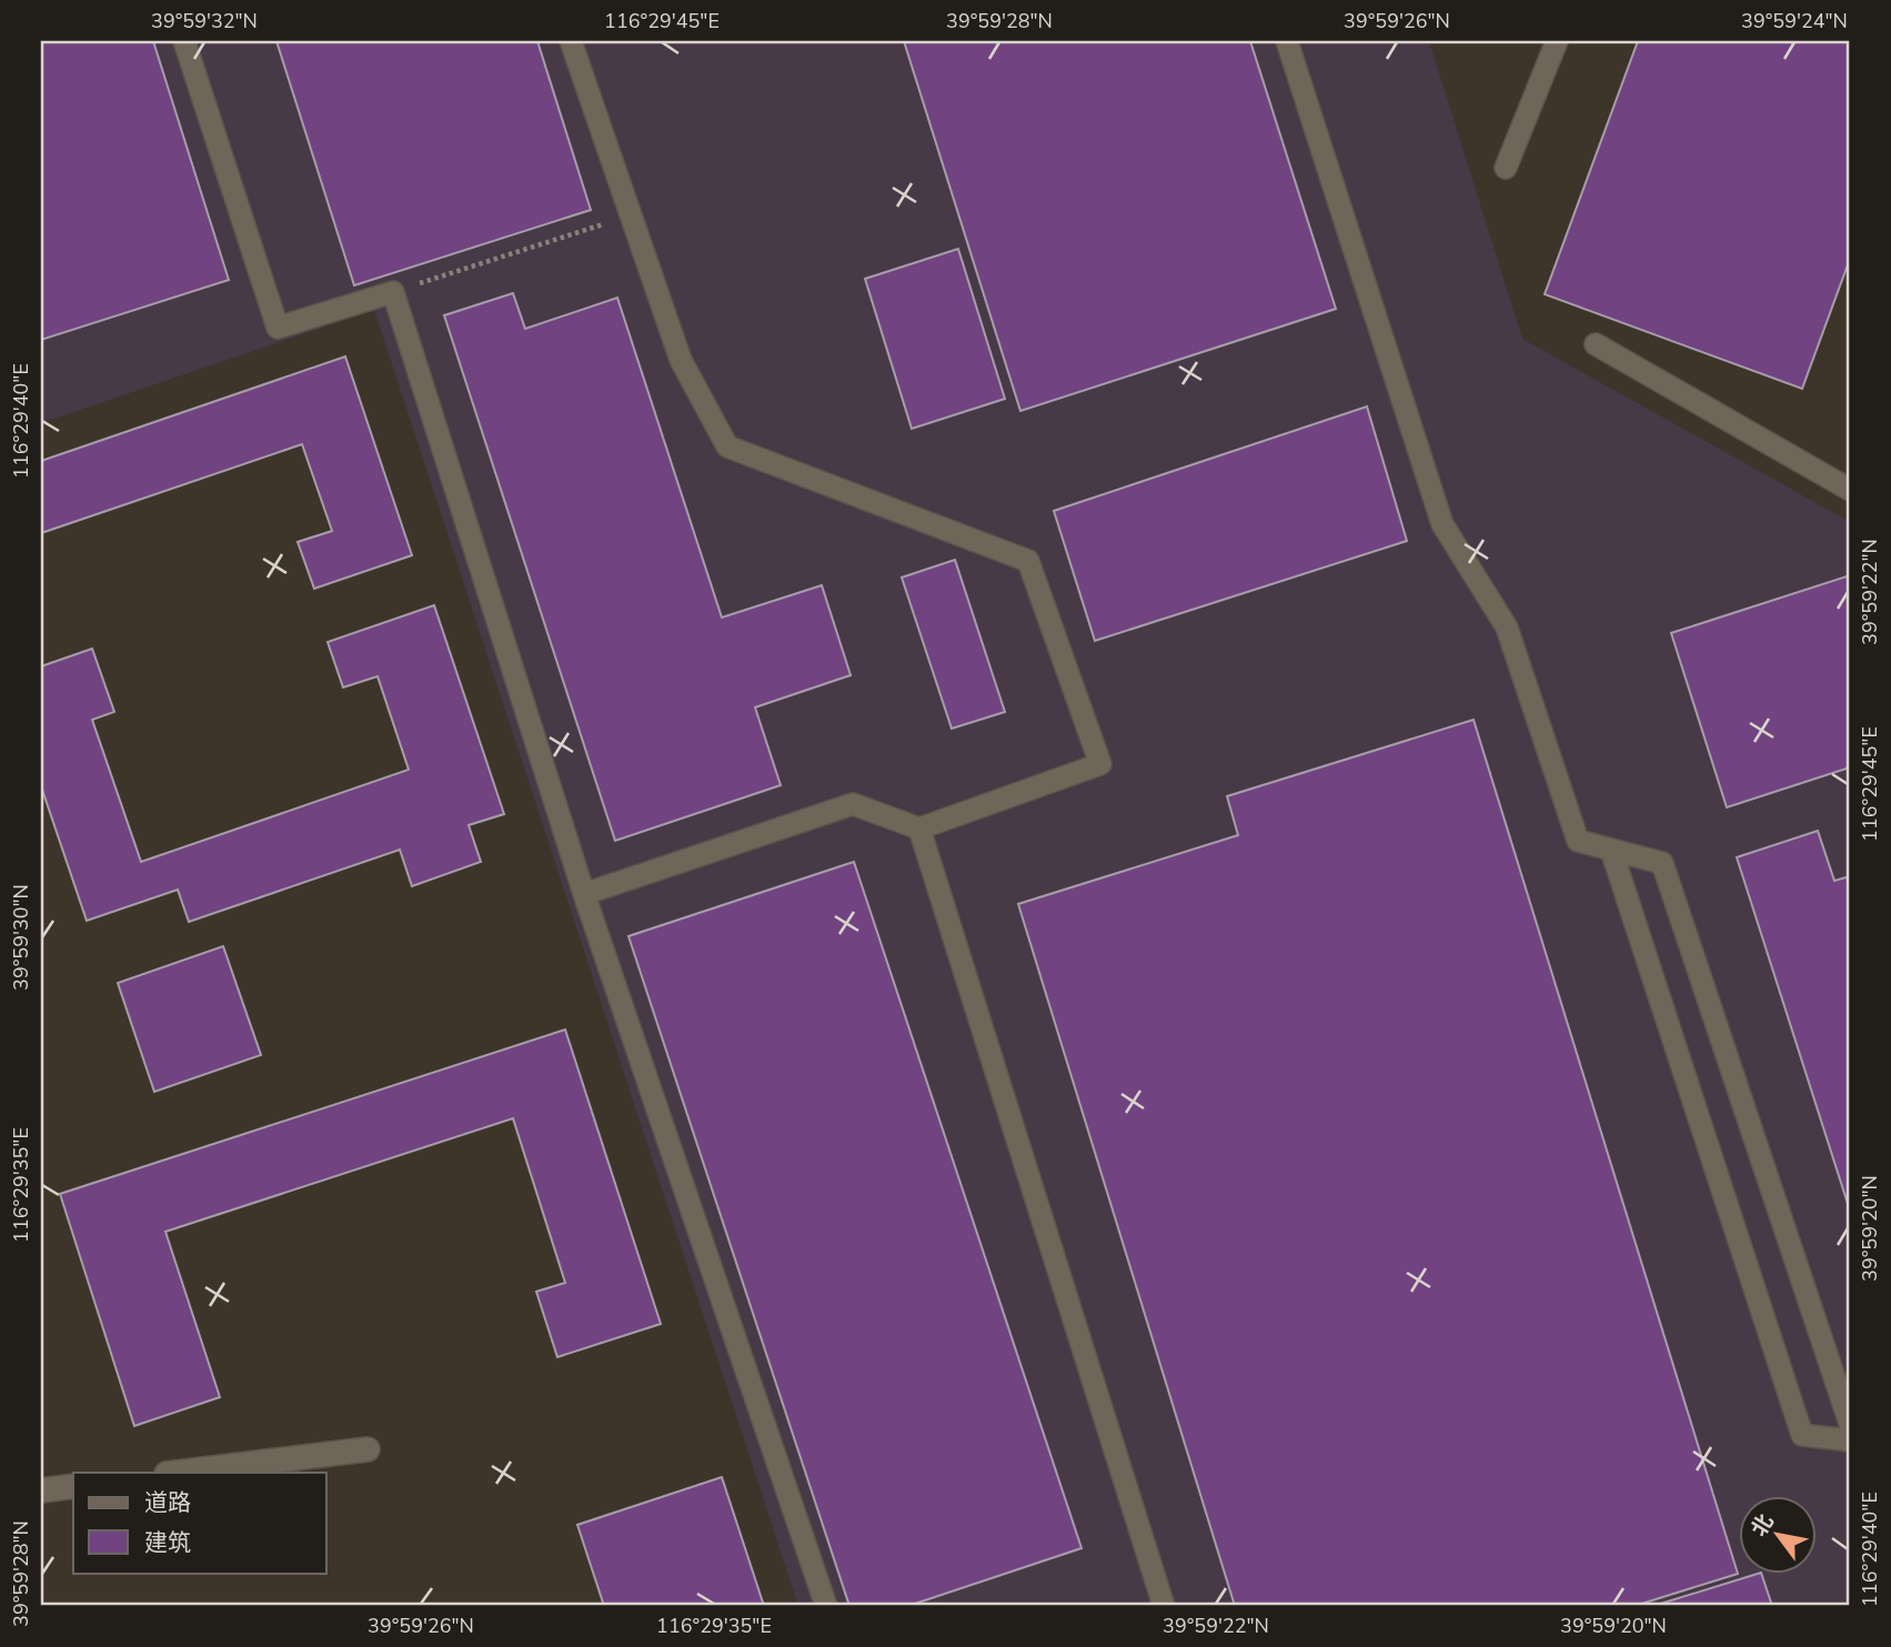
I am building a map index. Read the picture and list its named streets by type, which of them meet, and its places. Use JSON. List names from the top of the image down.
{
  "legend": ["道路", "建筑"],
  "north": "top left",
  "coordinates": [
    "39°59'32\"N",
    "116°29'45\"E",
    "39°59'28\"N",
    "39°59'26\"N",
    "39°59'24\"N",
    "116°29'40\"E",
    "39°59'22\"N",
    "39°59'30\"N",
    "116°29'35\"E",
    "39°59'20\"N"
  ]
}
